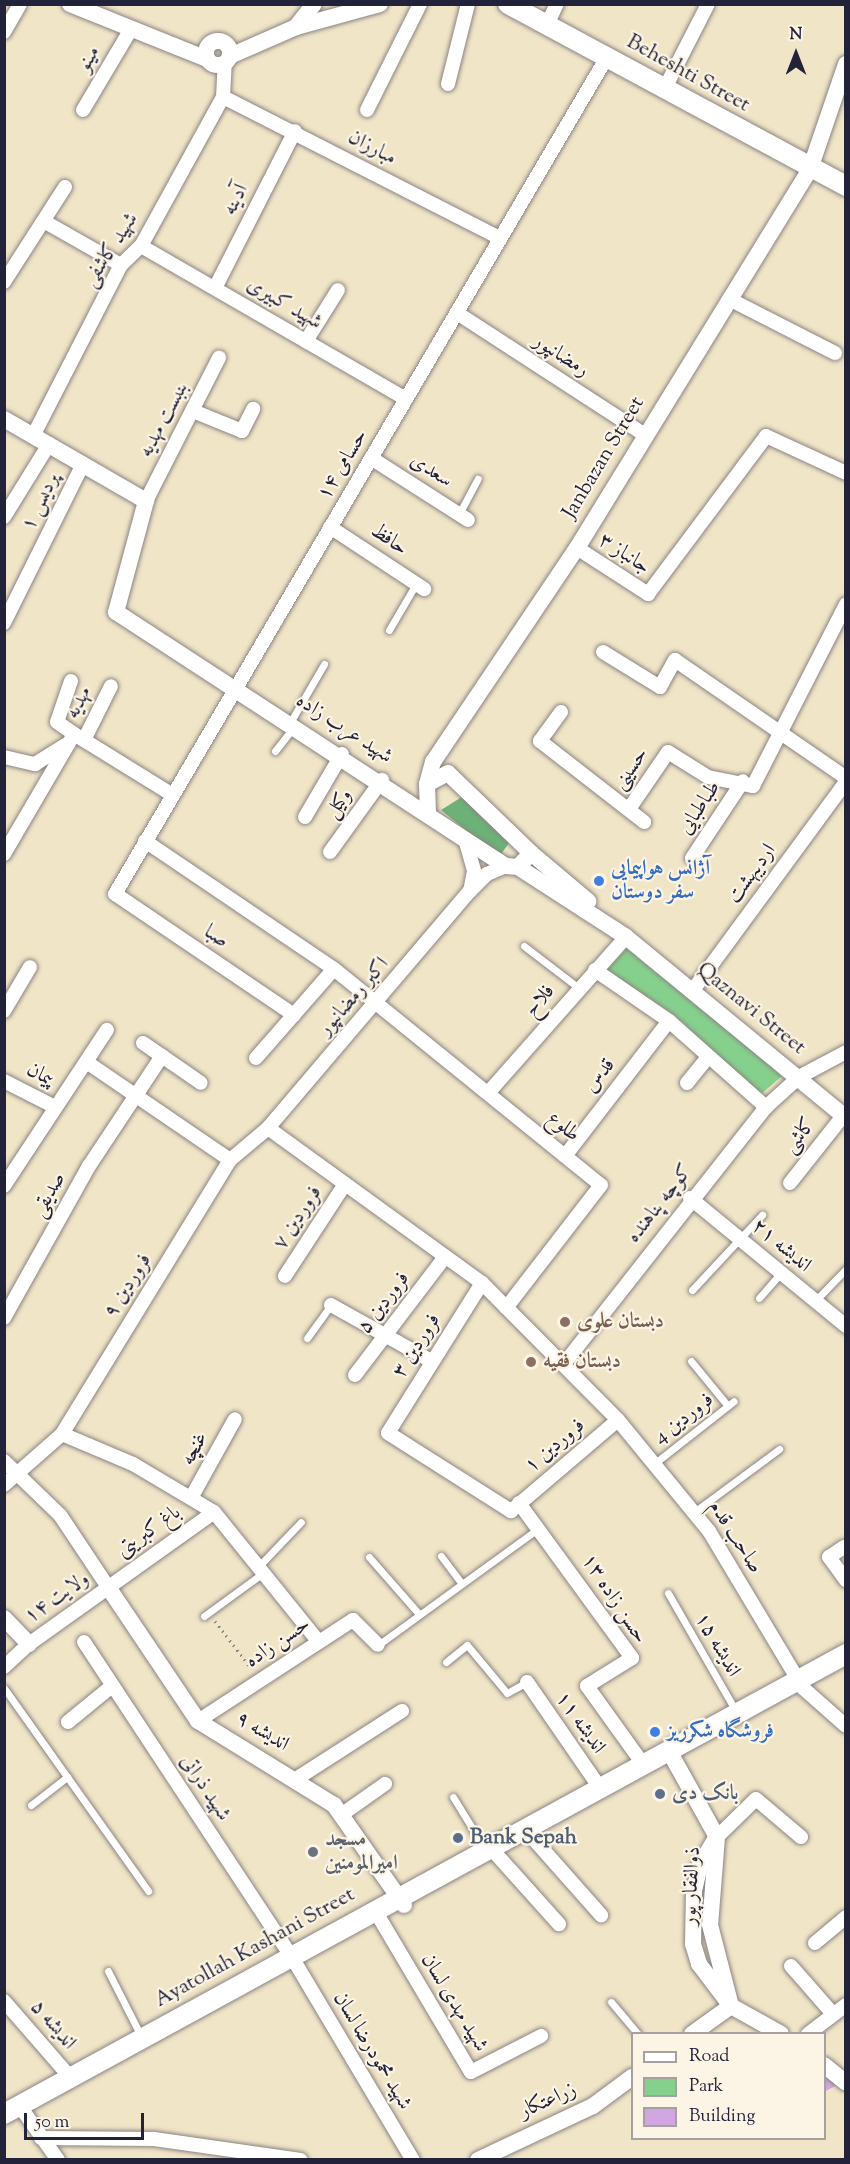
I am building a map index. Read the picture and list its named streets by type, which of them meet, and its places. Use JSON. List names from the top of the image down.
{
  "streets": {
    "main road": ["Beheshti Street", "Ayatollah Kashani Street"],
    "street": [
      "مینو",
      "مبارزان",
      "آدینه",
      "شهید کاشفی",
      "شهید کبیری",
      "رمضانپور",
      "بنبست مهدیه",
      "Janbazan Street",
      "حسامی ۱۴",
      "سعدی",
      "پردیس ۱",
      "حافظ",
      "جانباز ۳",
      "مهدیه",
      "شهید عرب زاده",
      "حسینی",
      "وکیل",
      "طباطبایی",
      "اردیبهشت",
      "صبا",
      "اکبر رمضانپور",
      "فلاح",
      "Qaznavi Street",
      "پیمان",
      "قدس",
      "طلوع",
      "کاشی",
      "صدیقی",
      "کوچه پناهنده",
      "فروردین ۷",
      "اندیشه ۲۱",
      "فروردین ۹",
      "فروردین ۵",
      "فروردین ۳",
      "فروردین ۱",
      "غنچه",
      "باغ کبریتی",
      "صاحب قدم",
      "ولایت ۱۴",
      "حسن زاده ۱۳",
      "حسن زاده",
      "اندیشه ۱۱",
      "اندیشه ۹",
      "شهید ذراتی",
      "ذوالفقار پور",
      "شهید مهدی لسان",
      "اندیشه ۵",
      "شهید محمودرضا لسان",
      "زراعتکار"
    ],
    "lane": ["فروردین 4", "اندیشه ۱۵"]
  },
  "crossings": [
    ["Beheshti Street", "Janbazan Street"],
    ["Beheshti Street", "حسامی ۱۴"],
    ["مبارزان", "آدینه"],
    ["مبارزان", "شهید کاشفی"],
    ["مبارزان", "حسامی ۱۴"],
    ["آدینه", "شهید کبیری"],
    ["شهید کاشفی", "شهید کبیری"],
    ["شهید کبیری", "حسامی ۱۴"],
    ["رمضانپور", "Janbazan Street"],
    ["رمضانپور", "حسامی ۱۴"],
    ["بنبست مهدیه", "شهید عرب زاده"],
    ["Janbazan Street", "جانباز ۳"],
    ["حسامی ۱۴", "سعدی"],
    ["حسامی ۱۴", "حافظ"],
    ["حسامی ۱۴", "شهید عرب زاده"],
    ["حسامی ۱۴", "صبا"],
    ["شهید عرب زاده", "وکیل"],
    ["شهید عرب زاده", "اکبر رمضانپور"],
    ["شهید عرب زاده", "فلاح"],
    ["شهید عرب زاده", "Qaznavi Street"],
    ["حسینی", "طباطبایی"],
    ["اردیبهشت", "Qaznavi Street"],
    ["اکبر رمضانپور", "طلوع"],
    ["اکبر رمضانپور", "فروردین ۹"],
    ["اکبر رمضانپور", "صاحب قدم"],
    ["فلاح", "Qaznavi Street"],
    ["فلاح", "طلوع"],
    ["Qaznavi Street", "کاشی"],
    ["Qaznavi Street", "کوچه پناهنده"],
    ["قدس", "طلوع"],
    ["طلوع", "صاحب قدم"],
    ["کوچه پناهنده", "اندیشه ۲۱"],
    ["کوچه پناهنده", "صاحب قدم"],
    ["فروردین ۷", "صاحب قدم"],
    ["فروردین ۵", "صاحب قدم"],
    ["فروردین ۳", "فروردین ۱"],
    ["فروردین ۳", "صاحب قدم"],
    ["فروردین ۳", "حسن زاده ۱۳"],
    ["فروردین 4", "صاحب قدم"],
    ["فروردین ۱", "صاحب قدم"],
    ["فروردین ۱", "حسن زاده ۱۳"],
    ["باغ کبریتی", "ولایت ۱۴"],
    ["باغ کبریتی", "اندیشه ۹"],
    ["صاحب قدم", "Ayatollah Kashani Street"],
    ["ولایت ۱۴", "اندیشه ۹"],
    ["حسن زاده ۱۳", "Ayatollah Kashani Street"],
    ["حسن زاده", "اندیشه ۹"],
    ["اندیشه ۱۵", "Ayatollah Kashani Street"],
    ["اندیشه ۱۱", "Ayatollah Kashani Street"],
    ["اندیشه ۹", "Ayatollah Kashani Street"],
    ["شهید ذراتی", "Ayatollah Kashani Street"],
    ["شهید ذراتی", "شهید محمودرضا لسان"],
    ["ذوالفقار پور", "Ayatollah Kashani Street"],
    ["Ayatollah Kashani Street", "شهید مهدی لسان"],
    ["Ayatollah Kashani Street", "اندیشه ۵"],
    ["Ayatollah Kashani Street", "شهید محمودرضا لسان"]
  ],
  "places": [
    "آژانس هواپیمایی سفر دوستان",
    "دبستان علوی",
    "دبستان فقیه",
    "فروشگاه شکرریز",
    "بانک دی",
    "Bank Sepah",
    "مسجد امیرالمومنین"
  ],
  "legend": ["Road", "Park", "Building"],
  "scale_bar": "50 m",
  "north": "top"
}
